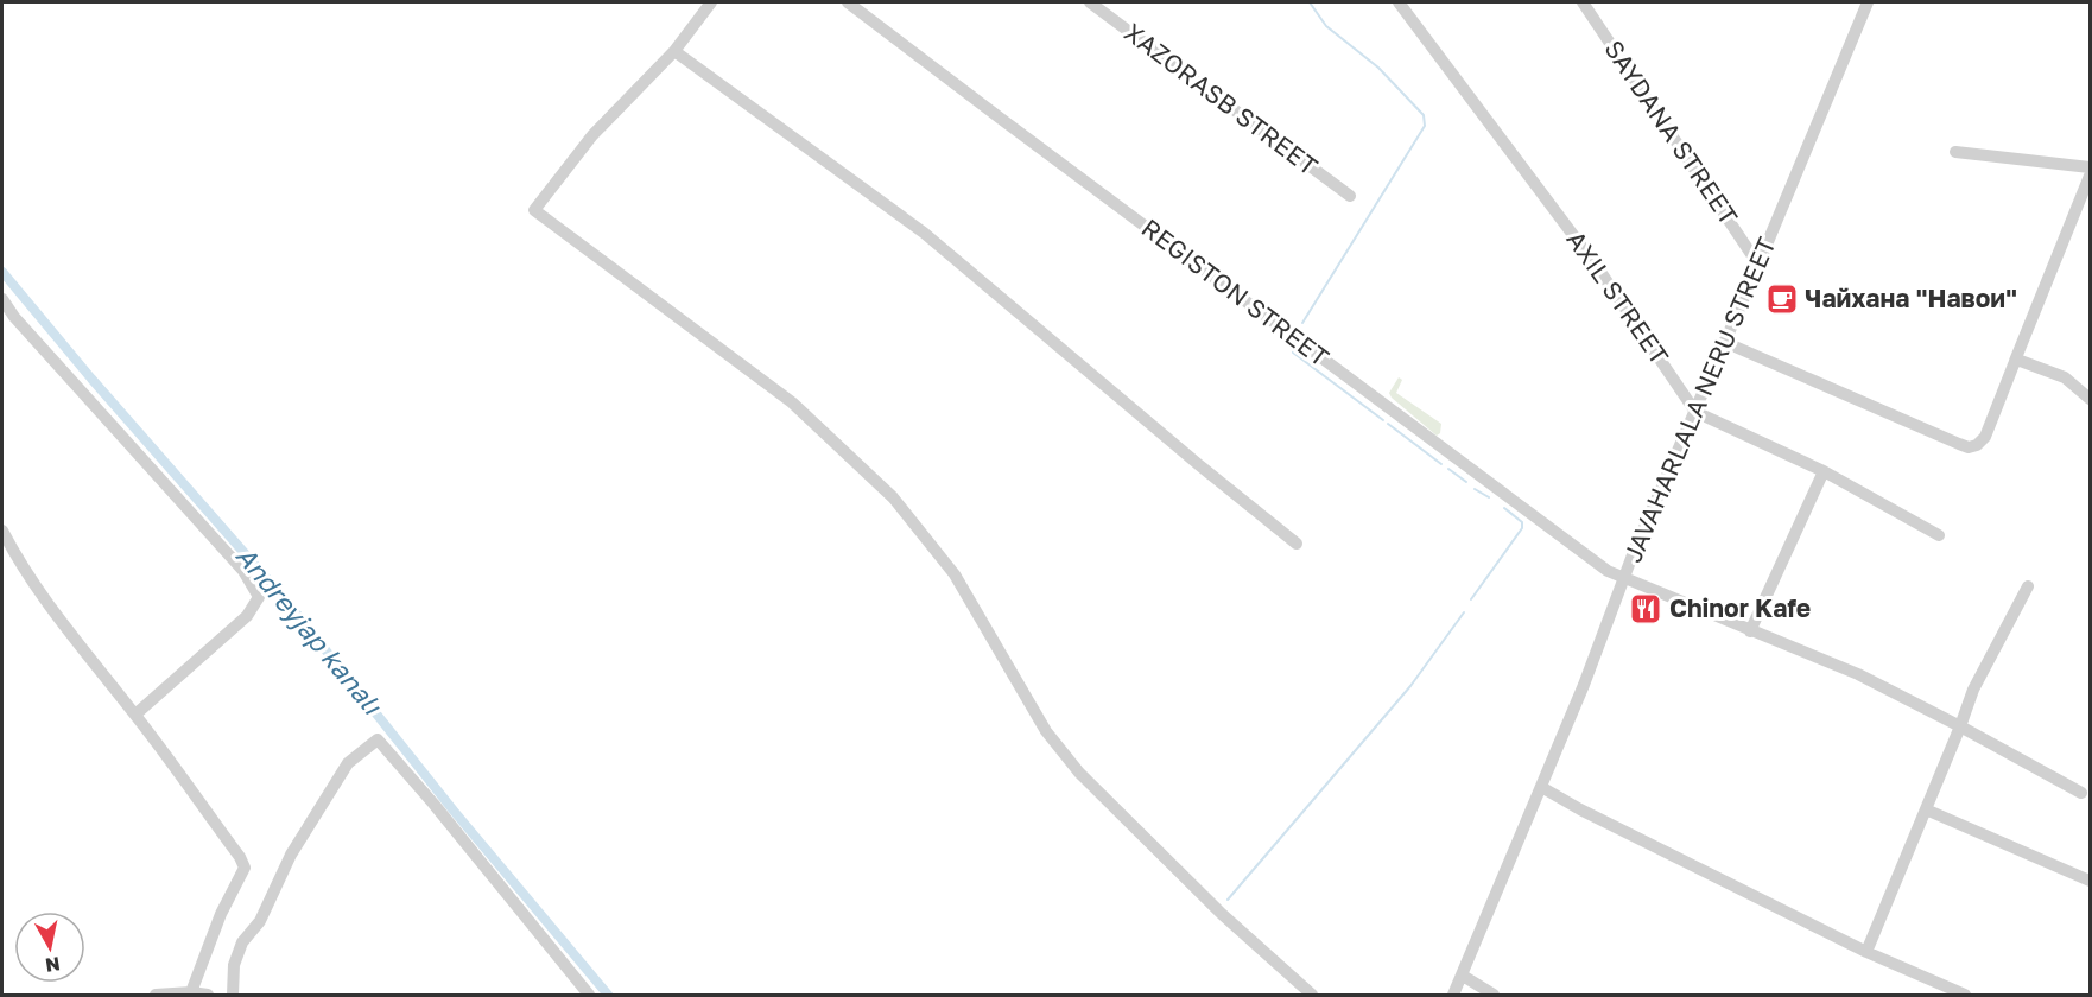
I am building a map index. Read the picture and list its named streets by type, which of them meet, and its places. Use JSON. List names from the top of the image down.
{
  "streets": {
    "street": [
      "XAZORASB STREET",
      "SAYDANA STREET",
      "REGISTON STREET",
      "AXIL STREET",
      "JAVAHARLALA NERU STREET"
    ]
  },
  "crossings": [
    ["SAYDANA STREET", "JAVAHARLALA NERU STREET"],
    ["REGISTON STREET", "JAVAHARLALA NERU STREET"],
    ["AXIL STREET", "JAVAHARLALA NERU STREET"]
  ],
  "water": ["Andreyjap kanalı"],
  "places": {
    "cafe": ["Чайхана \"Навои\""],
    "restaurant": ["Chinor Kafe"]
  },
  "north": "bottom"
}
